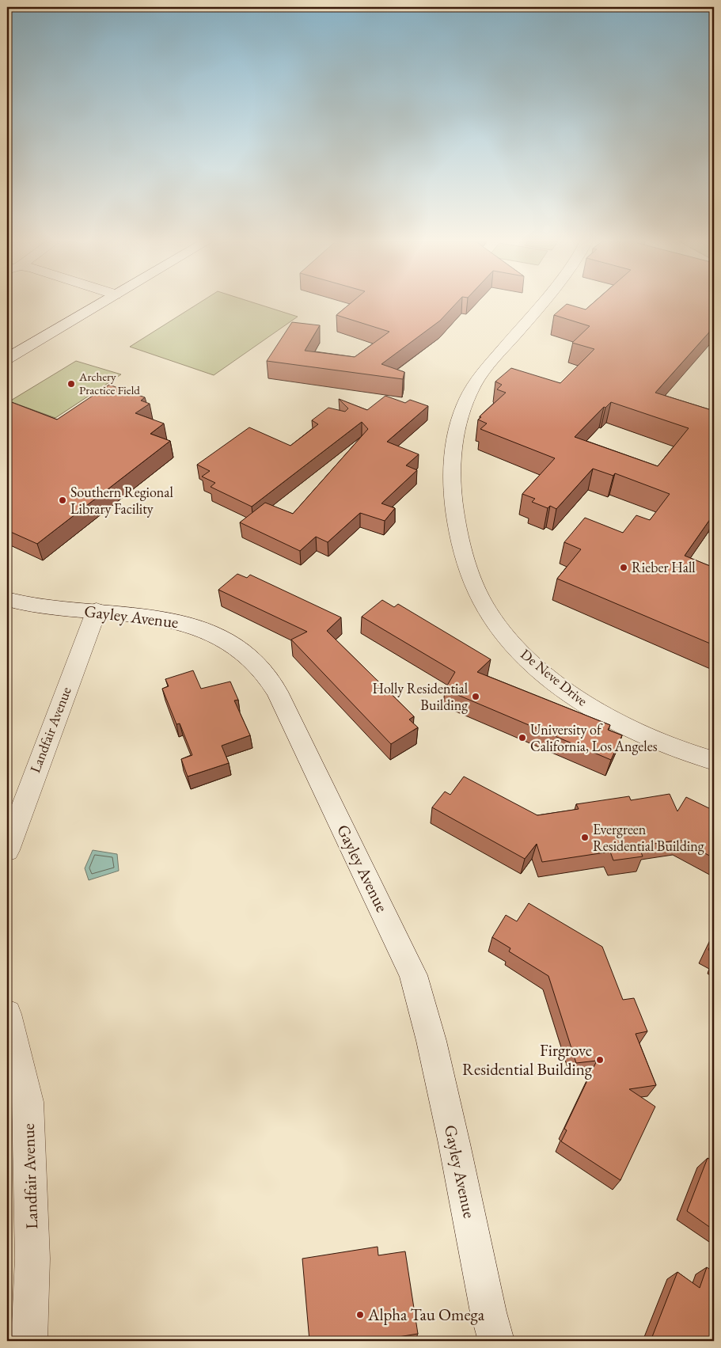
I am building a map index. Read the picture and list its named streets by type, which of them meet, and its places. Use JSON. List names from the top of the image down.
{
  "streets": {
    "street": ["Gayley Avenue", "De Neve Drive", "Landfair Avenue"]
  },
  "crossings": [
    ["Gayley Avenue", "Landfair Avenue"]
  ],
  "places": [
    "Archery Practice Field",
    "Southern Regional Library Facility",
    "Rieber Hall",
    "Holly Residential Building",
    "University of California, Los Angeles",
    "Evergreen Residential Building",
    "Firgrove Residential Building",
    "Alpha Tau Omega"
  ]
}
